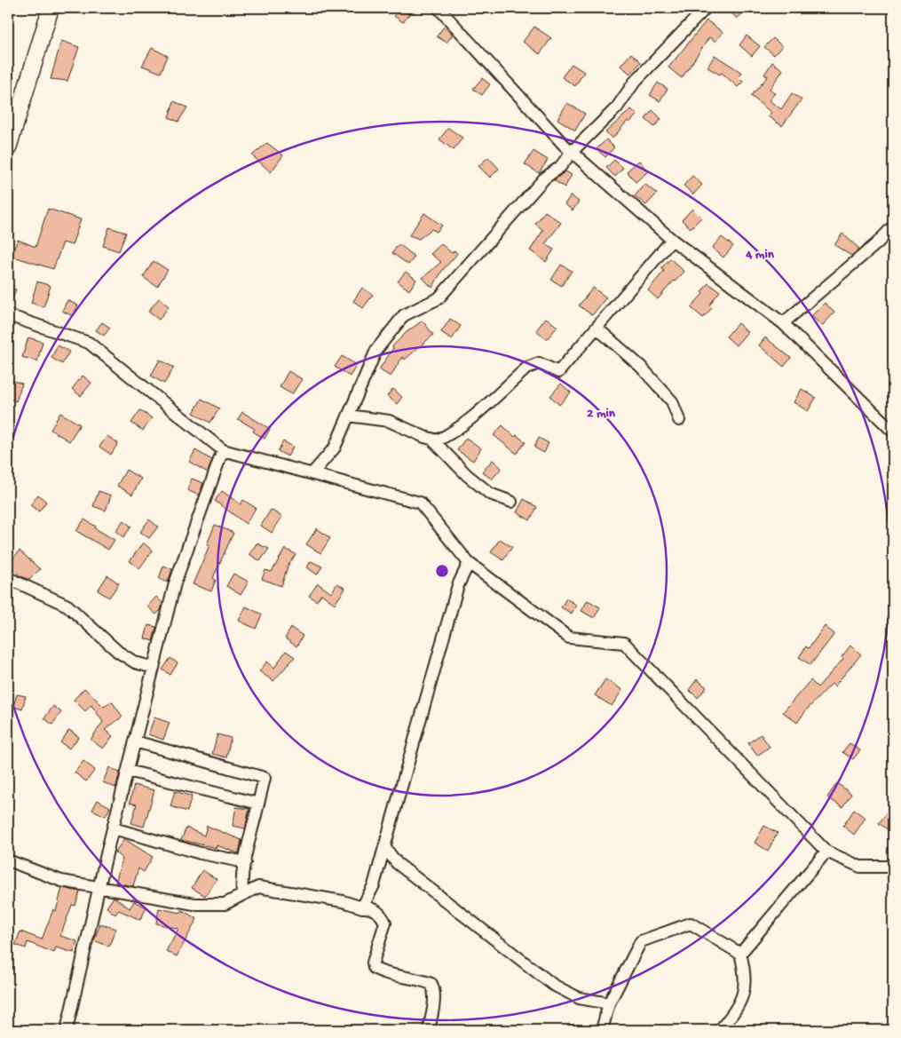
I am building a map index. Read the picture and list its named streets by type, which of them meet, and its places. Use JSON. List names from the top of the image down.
{
  "rings": ["4 min", "2 min"]
}
